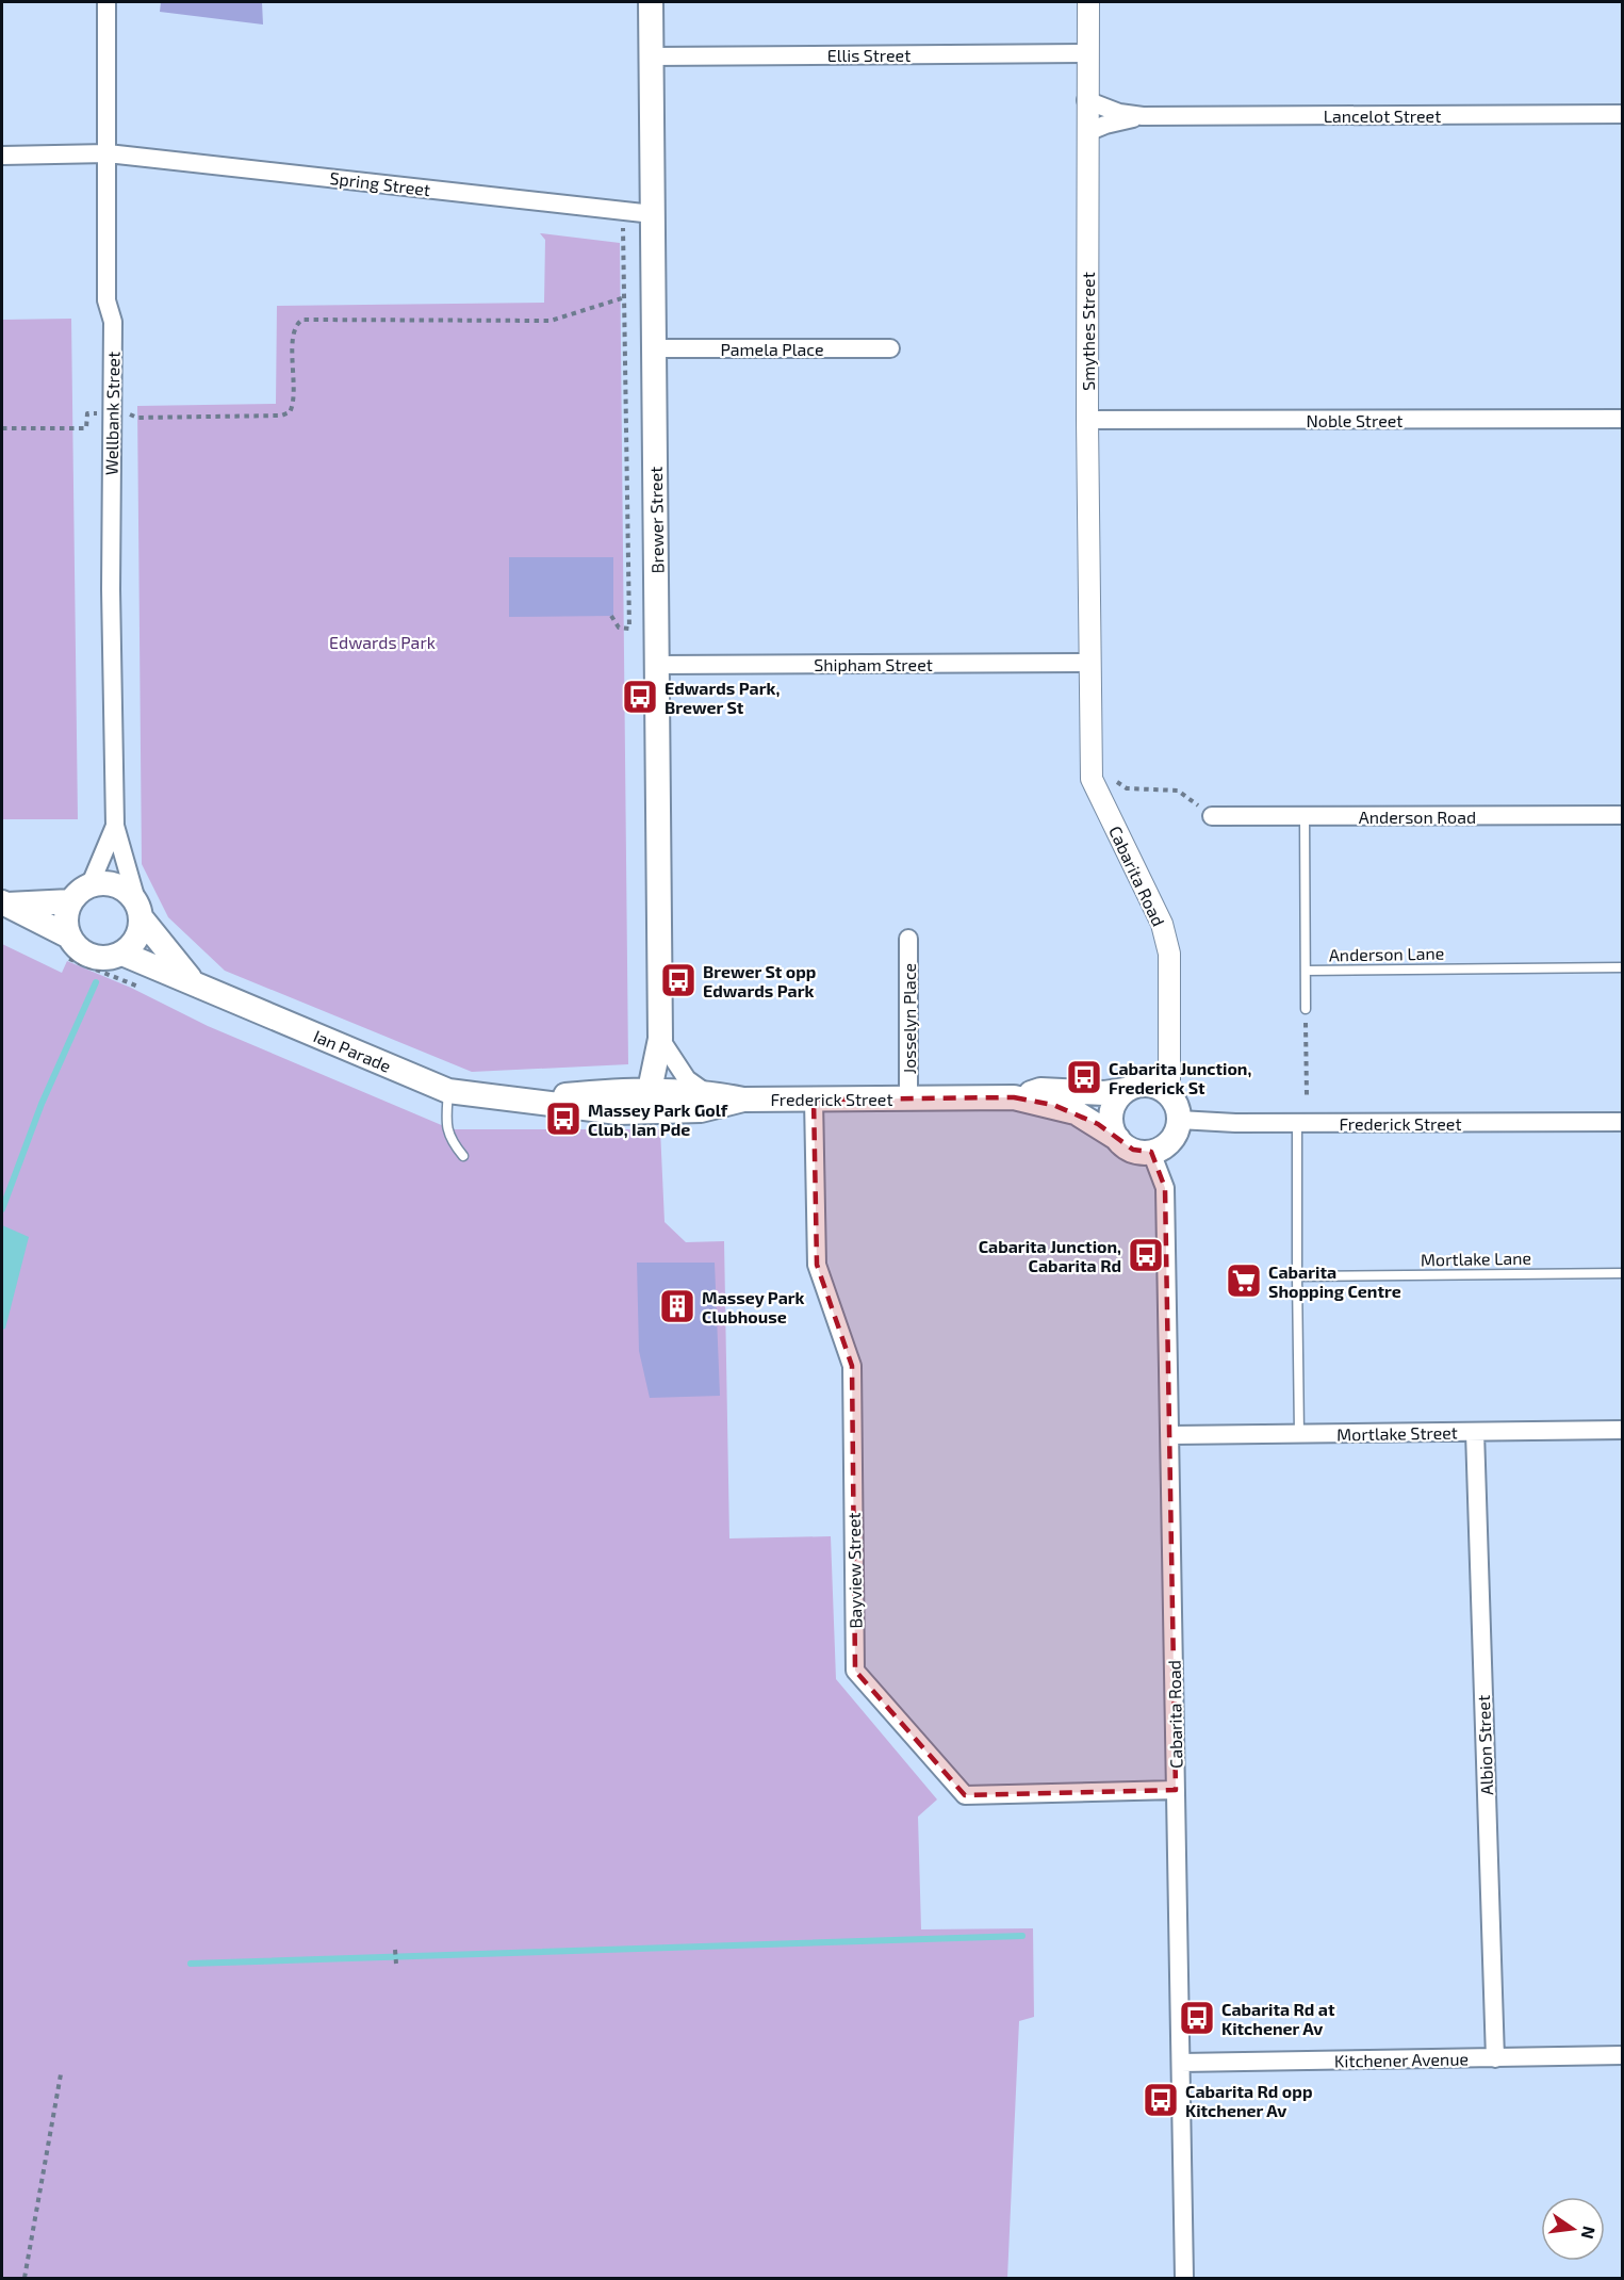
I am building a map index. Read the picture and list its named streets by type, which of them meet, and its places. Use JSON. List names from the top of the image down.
{
  "streets": {
    "main road": ["Brewer Street", "Ian Parade", "Frederick Street"],
    "street": [
      "Ellis Street",
      "Lancelot Street",
      "Spring Street",
      "Smythes Street",
      "Pamela Place",
      "Wellbank Street",
      "Noble Street",
      "Shipham Street",
      "Anderson Road",
      "Cabarita Road",
      "Josselyn Place",
      "Mortlake Street",
      "Bayview Street",
      "Albion Street",
      "Kitchener Avenue"
    ],
    "lane": ["Anderson Lane", "Mortlake Lane"]
  },
  "crossings": [
    ["Ellis Street", "Smythes Street"],
    ["Ellis Street", "Brewer Street"],
    ["Lancelot Street", "Smythes Street"],
    ["Spring Street", "Wellbank Street"],
    ["Spring Street", "Brewer Street"],
    ["Smythes Street", "Noble Street"],
    ["Smythes Street", "Shipham Street"],
    ["Smythes Street", "Cabarita Road"],
    ["Pamela Place", "Brewer Street"],
    ["Wellbank Street", "Ian Parade"],
    ["Brewer Street", "Shipham Street"],
    ["Brewer Street", "Ian Parade"],
    ["Shipham Street", "Cabarita Road"],
    ["Anderson Road", "Anderson Lane"],
    ["Cabarita Road", "Frederick Street"],
    ["Cabarita Road", "Mortlake Street"],
    ["Cabarita Road", "Bayview Street"],
    ["Cabarita Road", "Kitchener Avenue"],
    ["Josselyn Place", "Frederick Street"],
    ["Ian Parade", "Frederick Street"],
    ["Frederick Street", "Bayview Street"],
    ["Mortlake Street", "Albion Street"],
    ["Albion Street", "Kitchener Avenue"]
  ],
  "parks": ["Edwards Park"],
  "places": {
    "bus stop": [
      "Edwards Park, Brewer St",
      "Brewer St opp Edwards Park",
      "Cabarita Junction, Frederick St",
      "Massey Park Golf Club, Ian Pde",
      "Cabarita Junction, Cabarita Rd",
      "Cabarita Rd at Kitchener Av",
      "Cabarita Rd opp Kitchener Av"
    ],
    "supermarket": ["Cabarita Shopping Centre"],
    "building": ["Massey Park Clubhouse"]
  },
  "north": "right"
}
